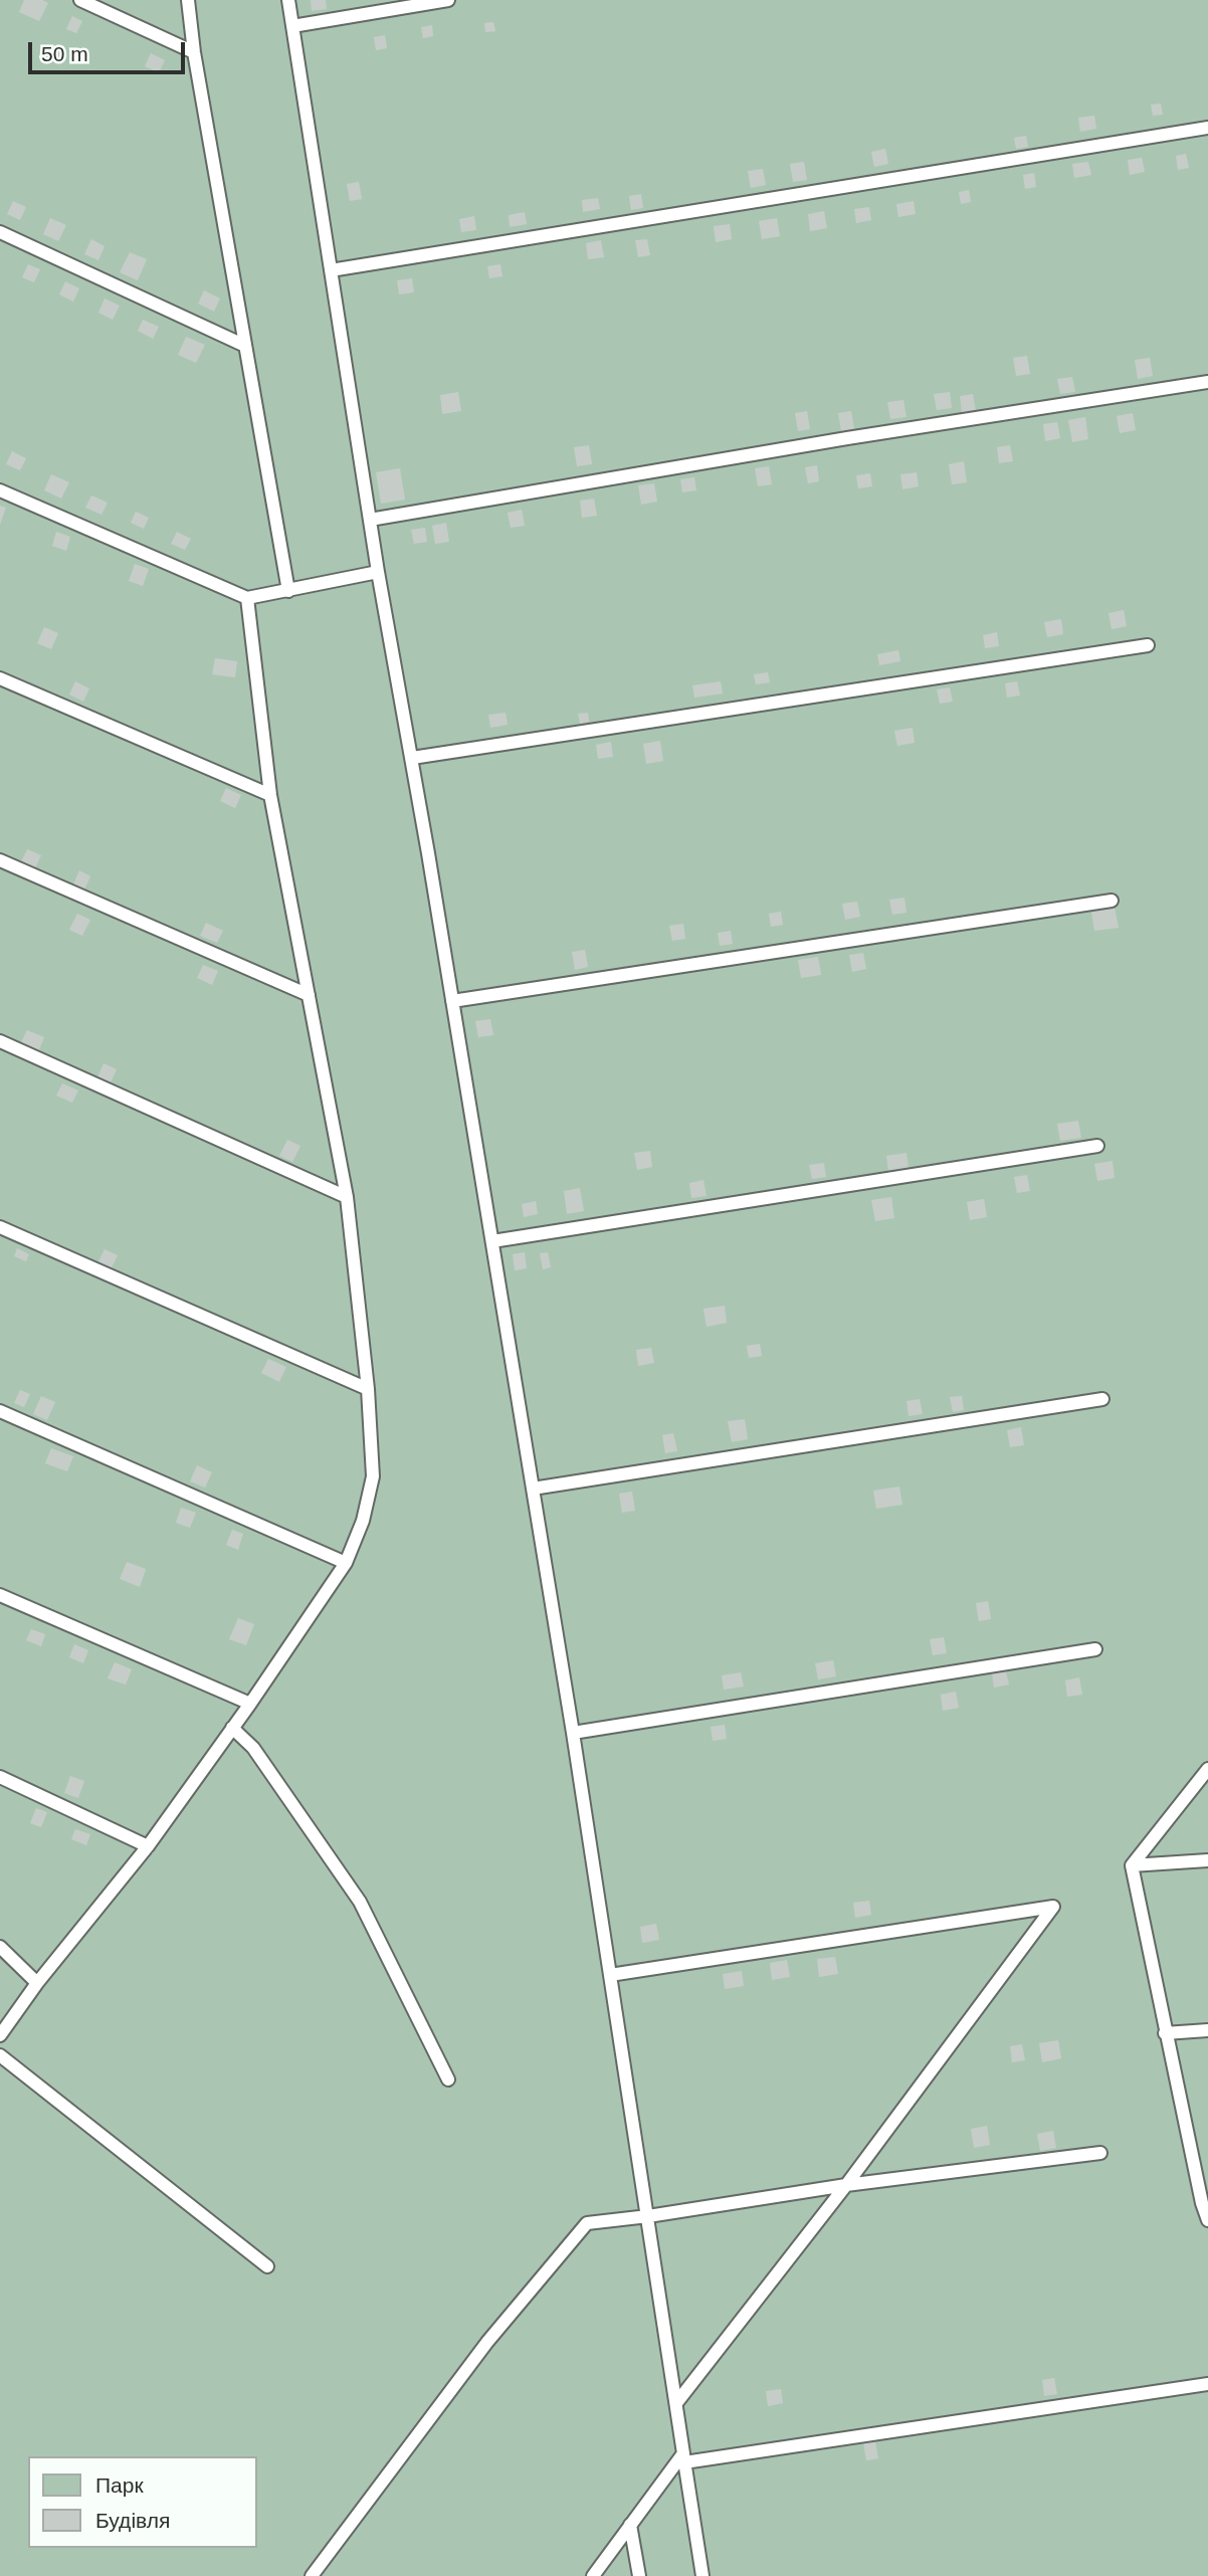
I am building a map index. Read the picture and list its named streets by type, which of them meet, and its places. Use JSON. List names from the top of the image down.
{
  "legend": ["Парк", "Будівля"],
  "scale_bar": "50 m"
}
